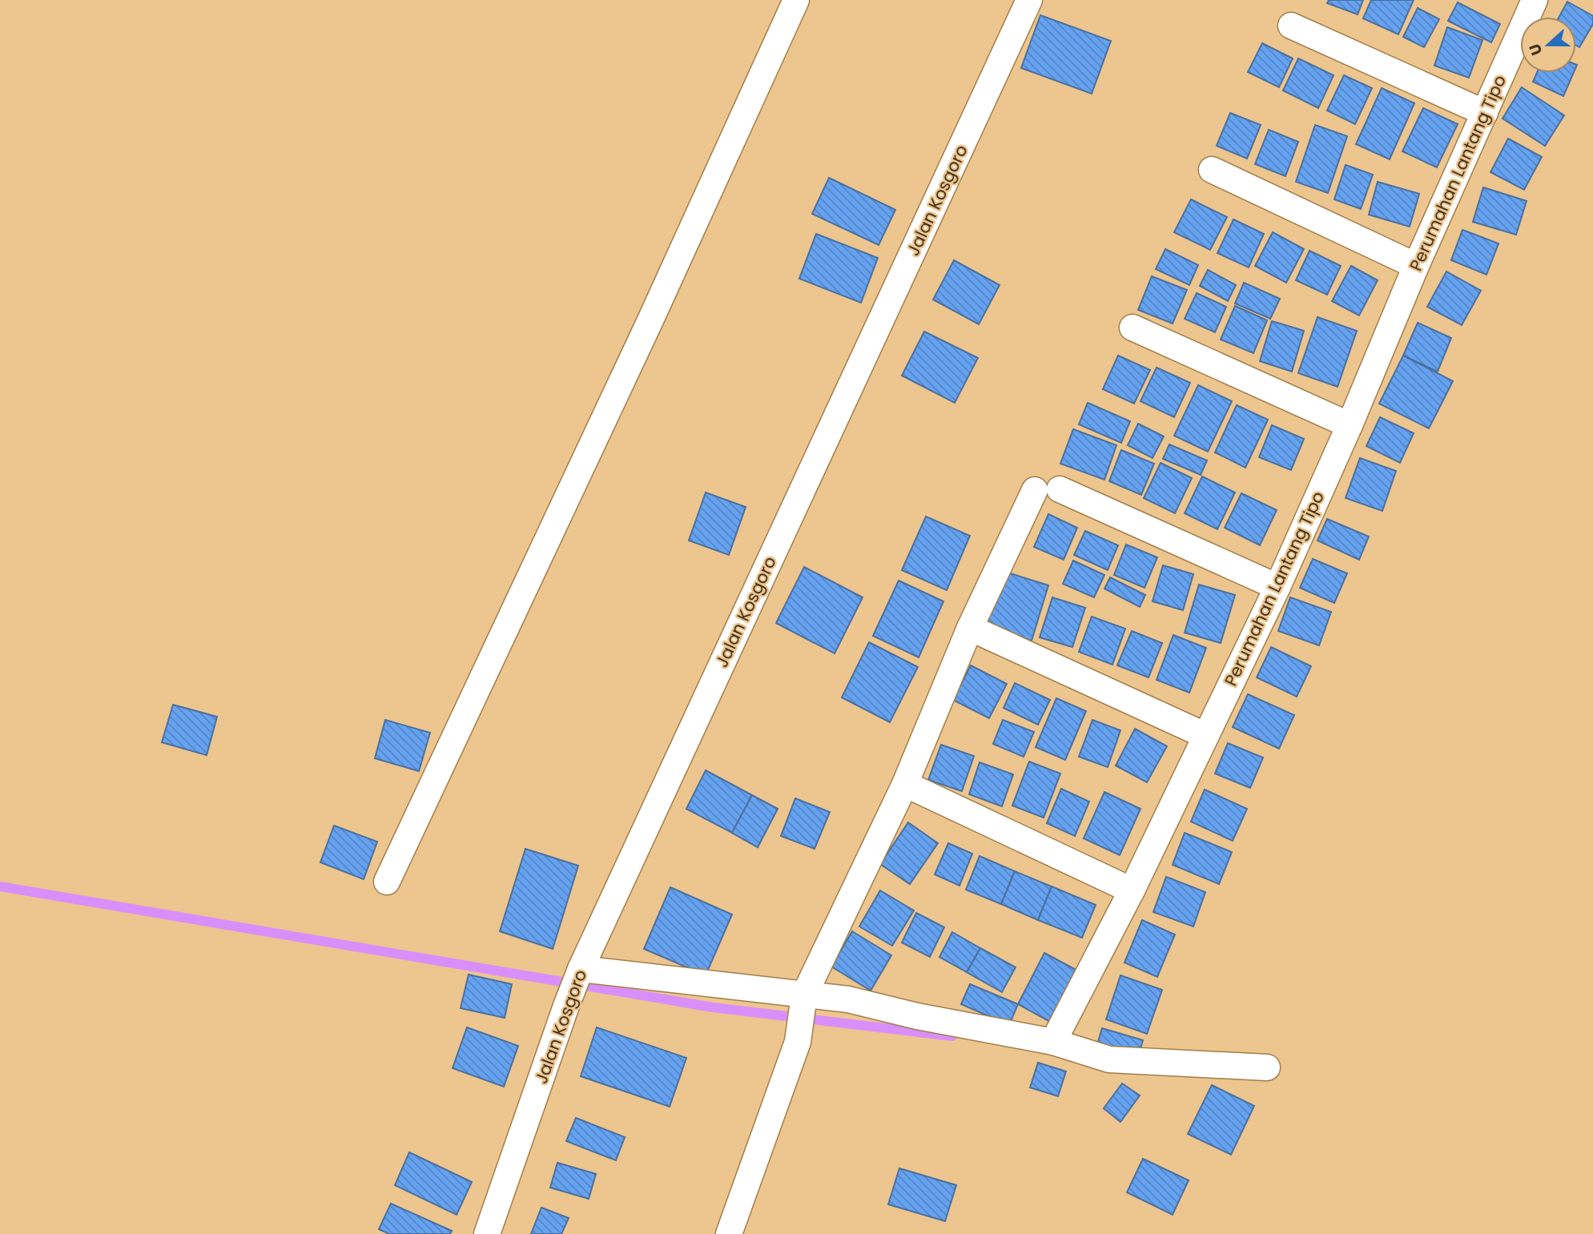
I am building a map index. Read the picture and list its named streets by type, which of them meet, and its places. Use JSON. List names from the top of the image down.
{
  "streets": {
    "street": ["Perumahan Lantang Tipo", "Jalan Kosgoro"]
  },
  "north": "left"
}
